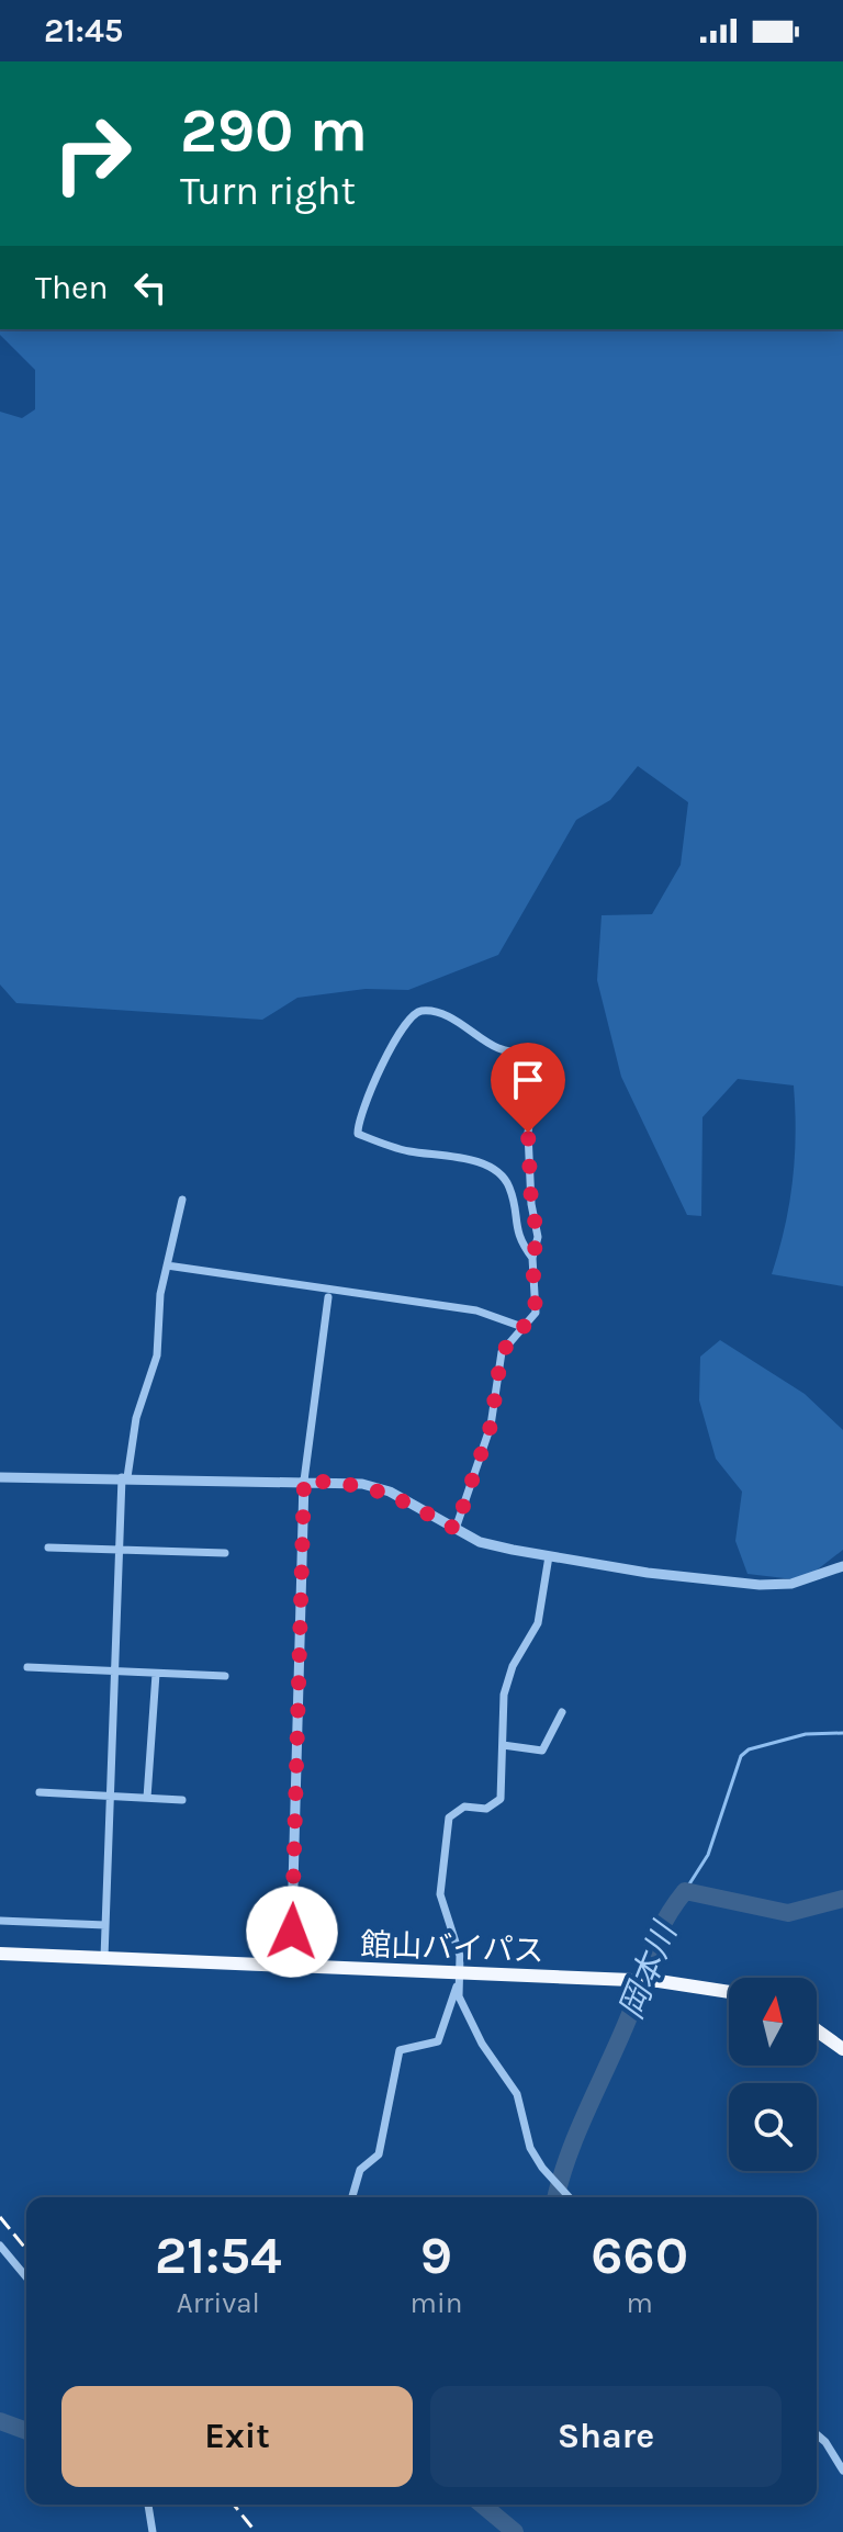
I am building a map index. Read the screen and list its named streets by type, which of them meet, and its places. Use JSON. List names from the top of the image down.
{
  "streets": {
    "highway": ["館山バイパス"]
  },
  "water": ["岡本川"],
  "north": "top",
  "page": {
    "status": "21:45",
    "turn": ["290 m", "Turn right"],
    "then": "Then",
    "eta": [
      "21:54",
      "Arrival",
      "9",
      "min",
      "660",
      "m"
    ],
    "buttons": ["Exit", "Share"]
  }
}
